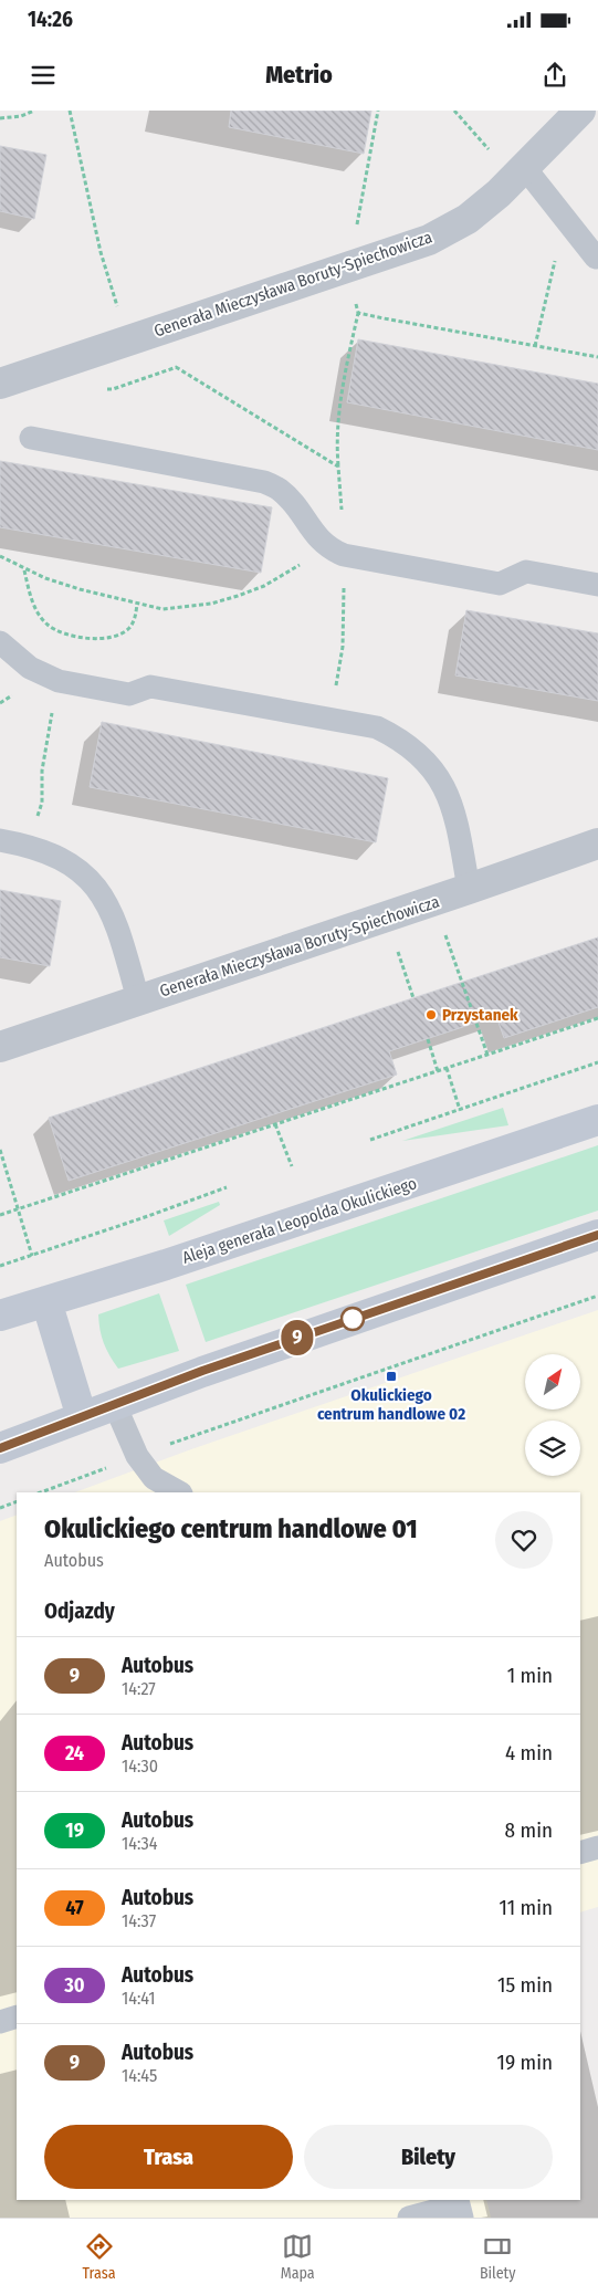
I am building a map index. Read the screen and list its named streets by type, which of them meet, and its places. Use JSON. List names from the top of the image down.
{
  "streets": {
    "main road": ["Aleja generała Leopolda Okulickiego"],
    "street": ["Generała Mieczysława Boruty-Spiechowicza"]
  },
  "places": {
    "other": ["Przystanek"],
    "transit": ["Okulickiego centrum handlowe 02"]
  },
  "lines": ["bus line 9"],
  "north": "top right",
  "page": {
    "status": "14:26",
    "header": "Metrio",
    "on_map": "9",
    "heading": [
      ["Okulickiego centrum handlowe 01", "Autobus"],
      "Odjazdy"
    ],
    "list": [
      {
        "mark": "9",
        "name": "Autobus",
        "note": "14:27",
        "value": "1 min"
      },
      {
        "mark": "24",
        "name": "Autobus",
        "note": "14:30",
        "value": "4 min"
      },
      {
        "mark": "19",
        "name": "Autobus",
        "note": "14:34",
        "value": "8 min"
      },
      {
        "mark": "47",
        "name": "Autobus",
        "note": "14:37",
        "value": "11 min"
      },
      {
        "mark": "30",
        "name": "Autobus",
        "note": "14:41",
        "value": "15 min"
      },
      {
        "mark": "9",
        "name": "Autobus",
        "note": "14:45",
        "value": "19 min"
      }
    ],
    "buttons": ["Trasa", "Bilety"],
    "tabs": ["Trasa", "Mapa", "Bilety"]
  }
}
